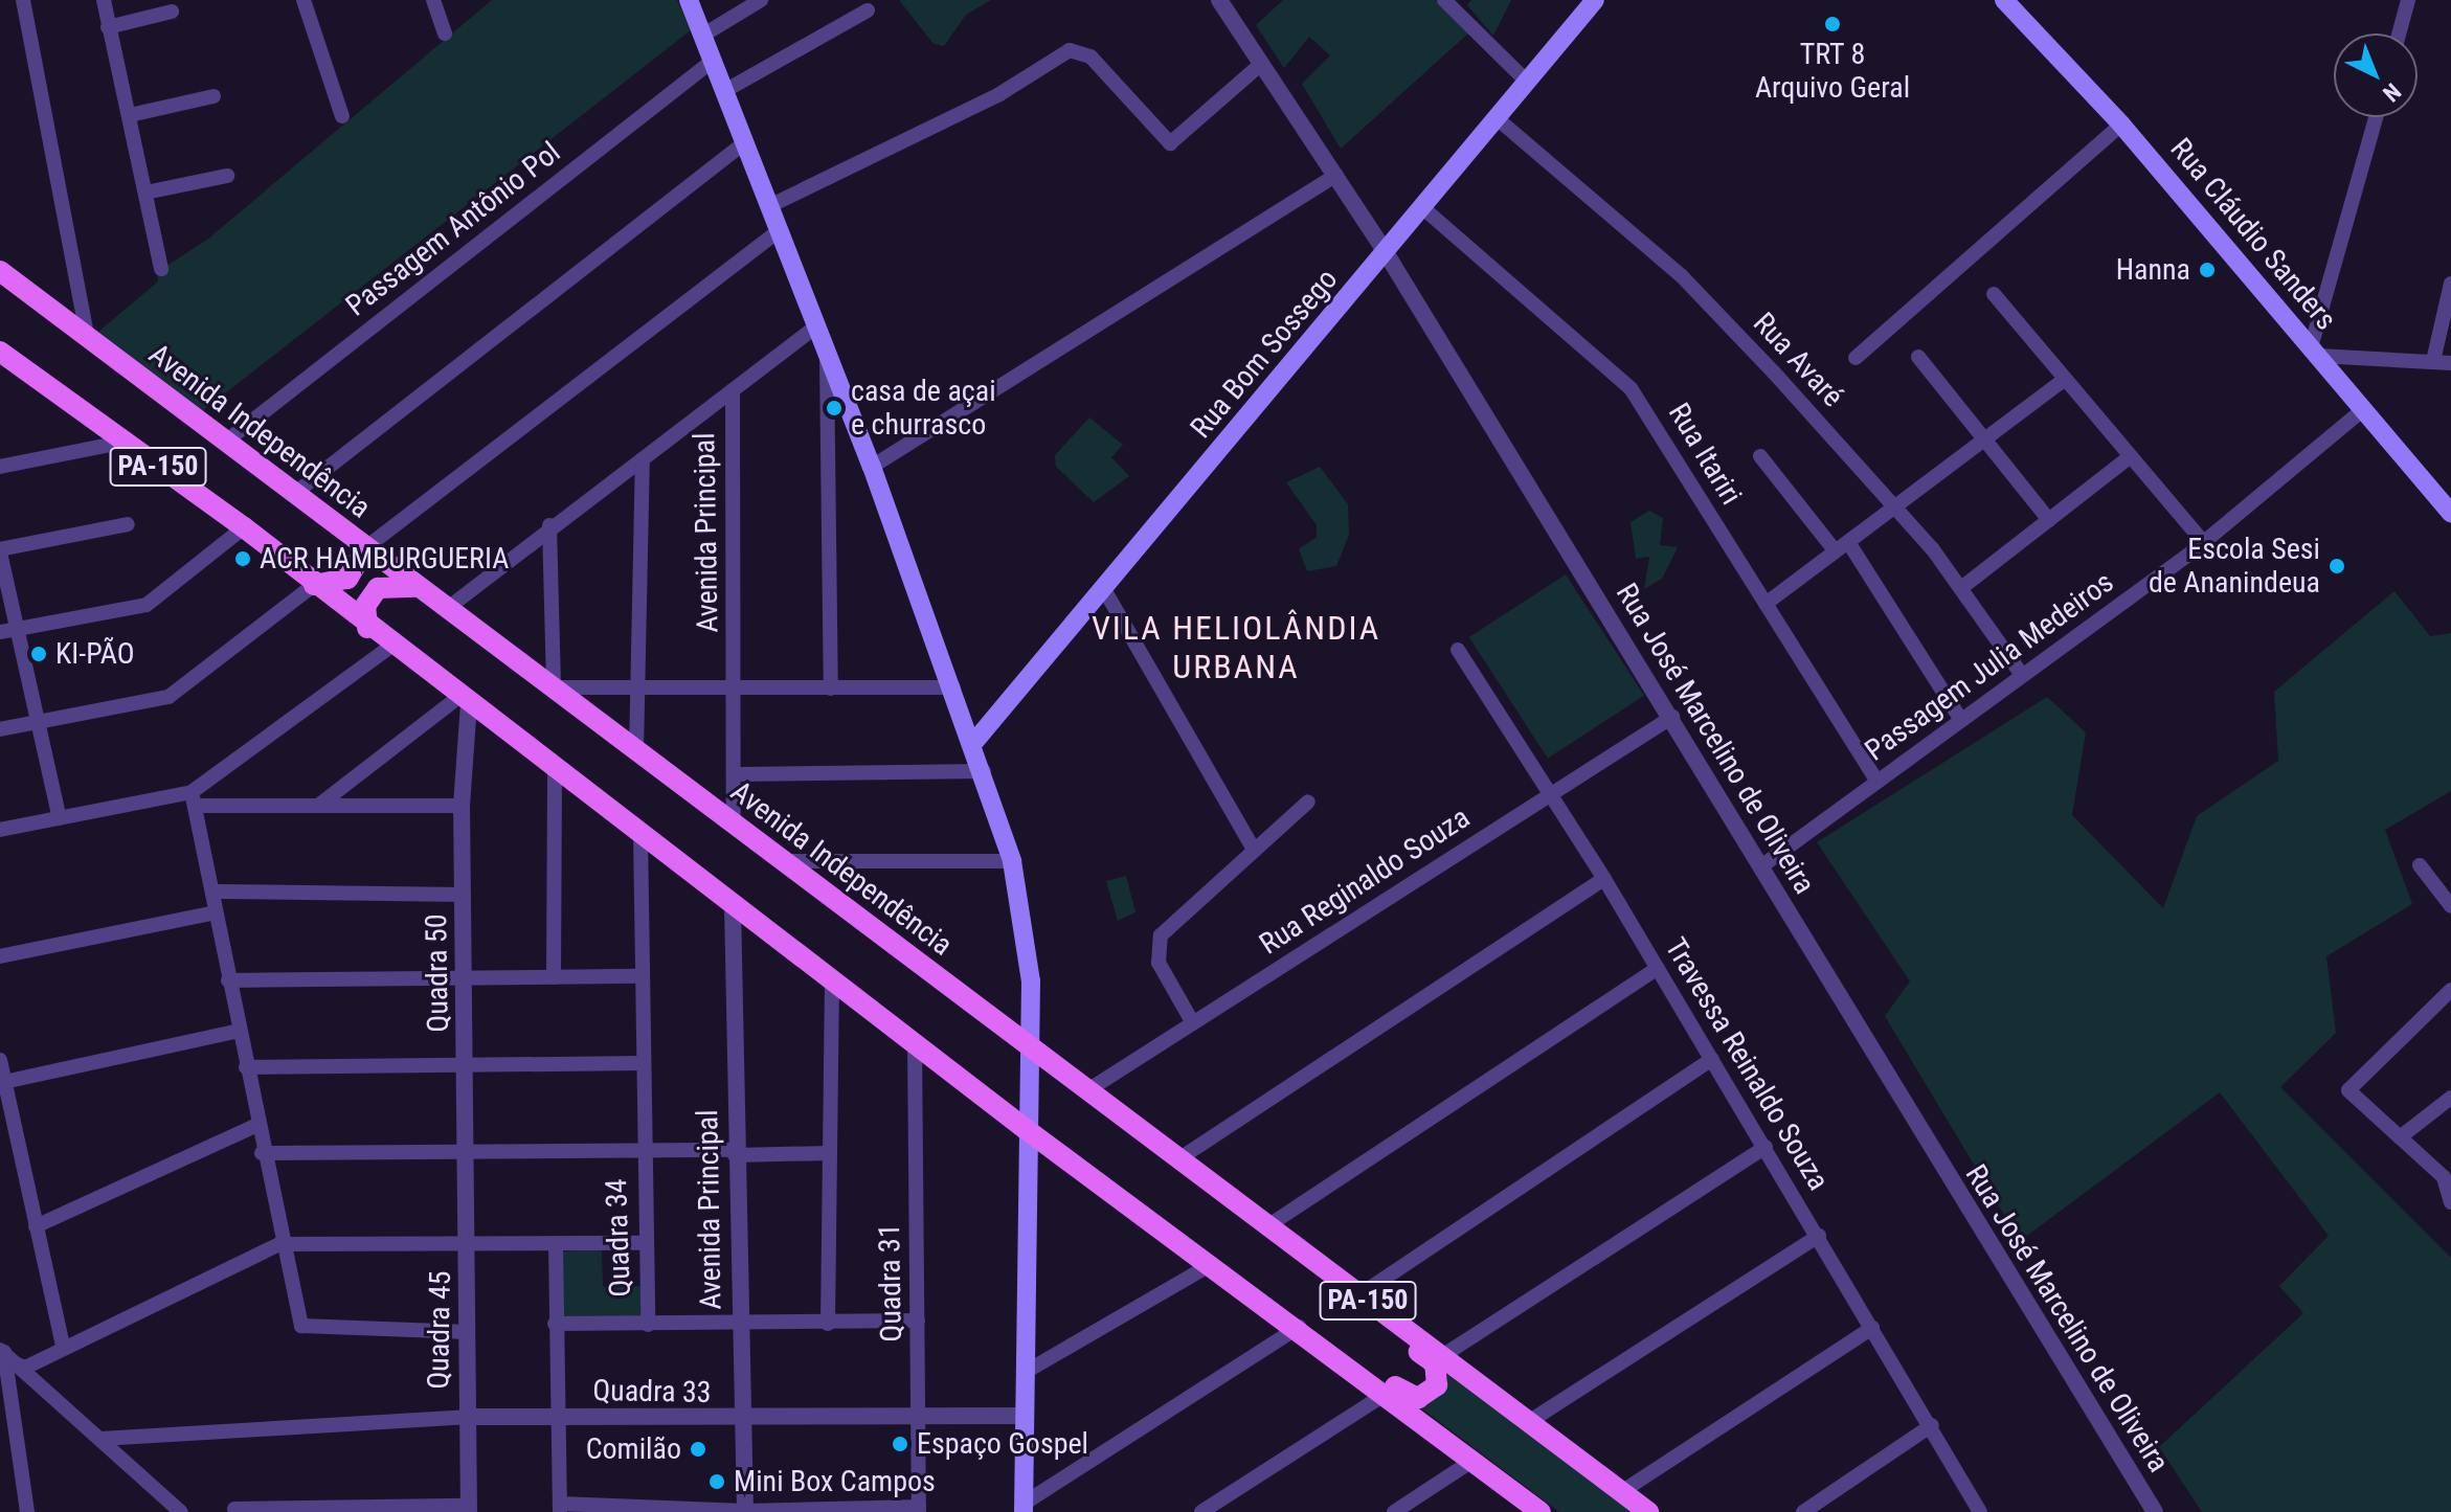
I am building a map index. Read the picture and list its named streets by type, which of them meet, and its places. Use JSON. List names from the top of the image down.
{
  "streets": {
    "main road": [
      "Rua Cláudio Sanders",
      "Rua Bom Sossego",
      "Avenida Independência",
      "PA-150"
    ],
    "street": [
      "Passagem Antônio Pol",
      "Rua Avaré",
      "Rua Itariri",
      "Avenida Principal",
      "Passagem Julia Medeiros",
      "Rua José Marcelino de Oliveira",
      "Rua Reginaldo Souza",
      "Quadra 50",
      "Travessa Reinaldo Souza",
      "Quadra 34",
      "Quadra 31",
      "Quadra 45",
      "Quadra 33"
    ]
  },
  "crossings": [
    ["Passagem Antônio Pol", "Avenida Independência"],
    ["Rua Cláudio Sanders", "Passagem Julia Medeiros"],
    ["Rua Bom Sossego", "Rua Avaré"],
    ["Rua Bom Sossego", "Rua Itariri"],
    ["Rua Bom Sossego", "Rua José Marcelino de Oliveira"],
    ["Rua Avaré", "Passagem Julia Medeiros"],
    ["Avenida Independência", "Avenida Principal"],
    ["Avenida Independência", "Rua Reginaldo Souza"],
    ["Rua Itariri", "Passagem Julia Medeiros"],
    ["PA-150", "Avenida Principal"],
    ["PA-150", "Quadra 50"],
    ["PA-150", "Quadra 34"],
    ["PA-150", "Quadra 31"],
    ["Avenida Principal", "Quadra 33"],
    ["Passagem Julia Medeiros", "Rua José Marcelino de Oliveira"],
    ["Rua José Marcelino de Oliveira", "Rua Reginaldo Souza"],
    ["Rua Reginaldo Souza", "Travessa Reinaldo Souza"],
    ["Quadra 50", "Quadra 45"],
    ["Quadra 31", "Quadra 33"]
  ],
  "districts": ["VILA HELIOLÂNDIA URBANA"],
  "places": [
    "TRT 8 Arquivo Geral",
    "Hanna",
    "casa de açai e churrasco",
    "ACR HAMBURGUERIA",
    "Escola Sesi de Ananindeua",
    "KI-PÃO",
    "Espaço Gospel",
    "Comilão",
    "Mini Box Campos"
  ],
  "north": "bottom right"
}
